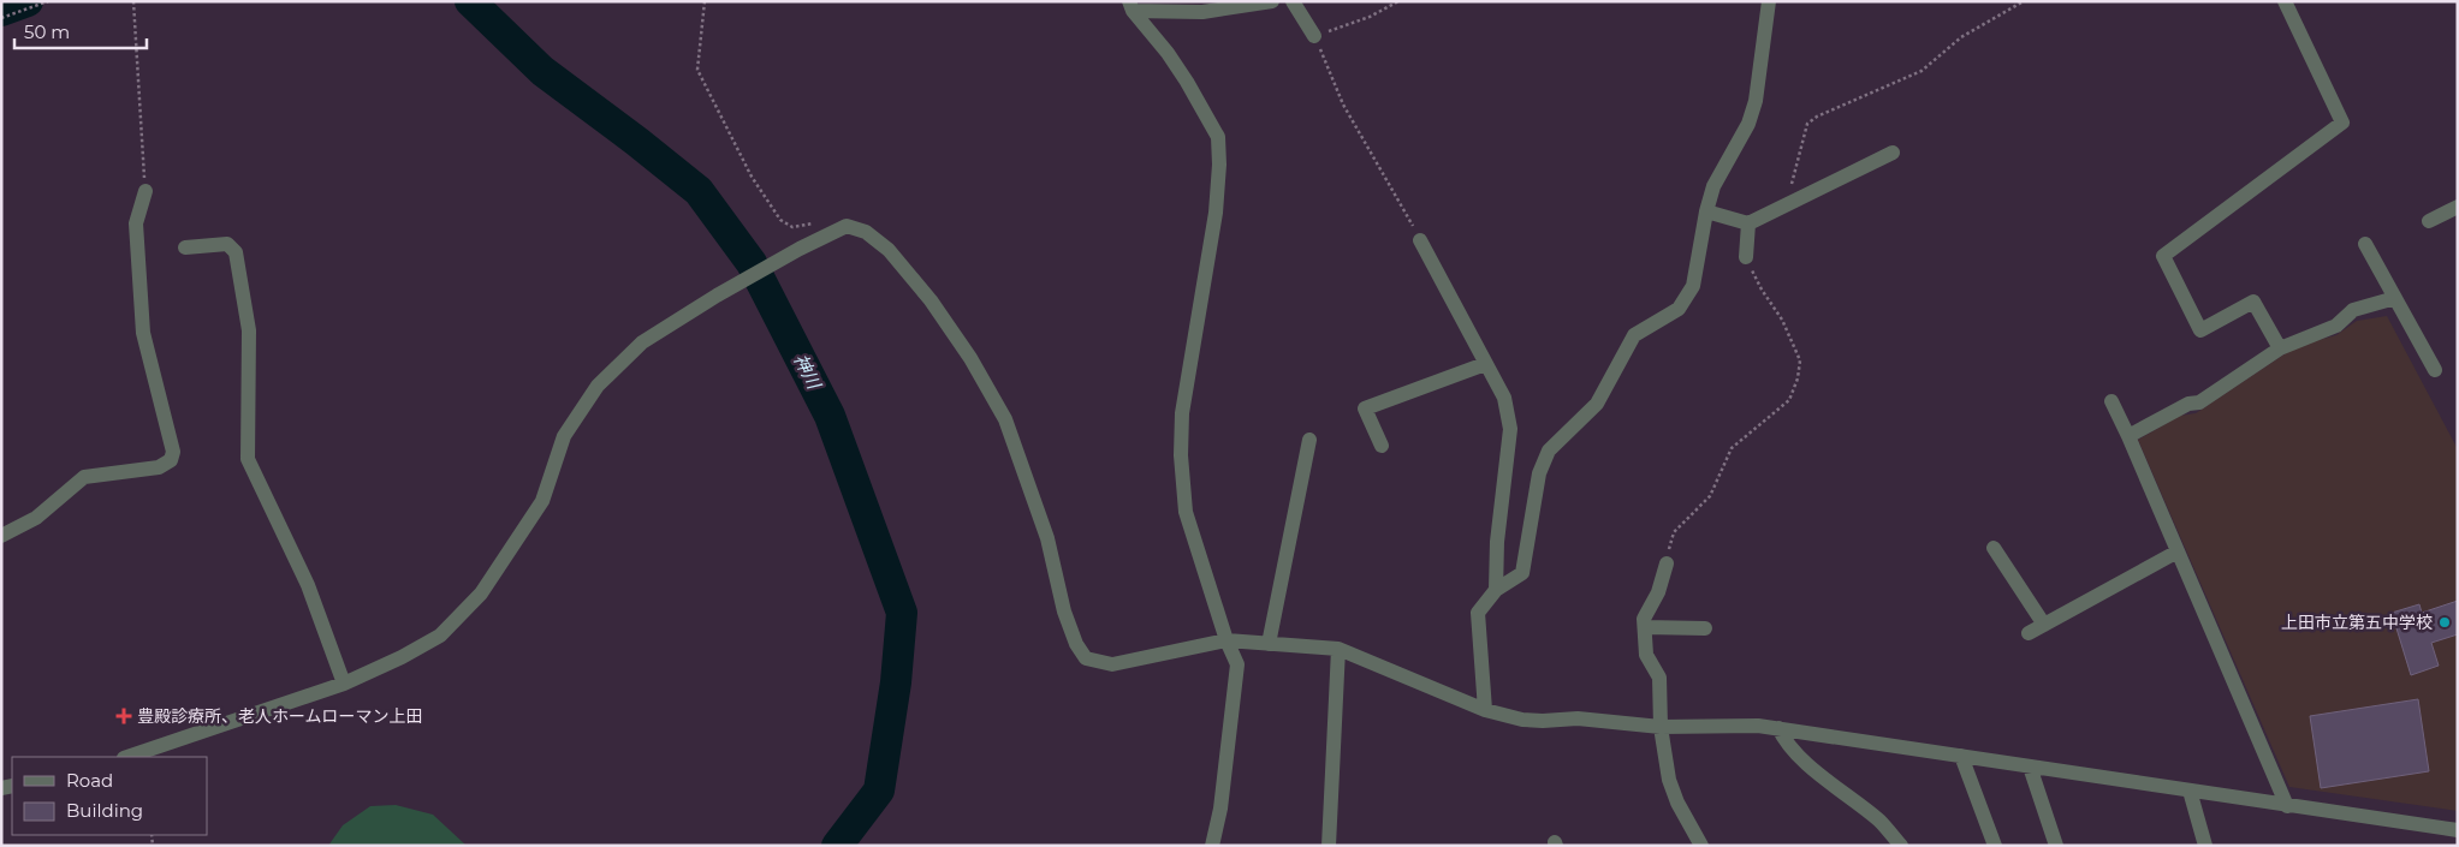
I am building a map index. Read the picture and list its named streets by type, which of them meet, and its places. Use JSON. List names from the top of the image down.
{
  "water": ["神川"],
  "places": {
    "other": ["上田市立第五中学校"],
    "health": ["豊殿診療所、老人ホームローマン上田"]
  },
  "legend": ["Road", "Building"],
  "scale_bar": "50 m"
}
